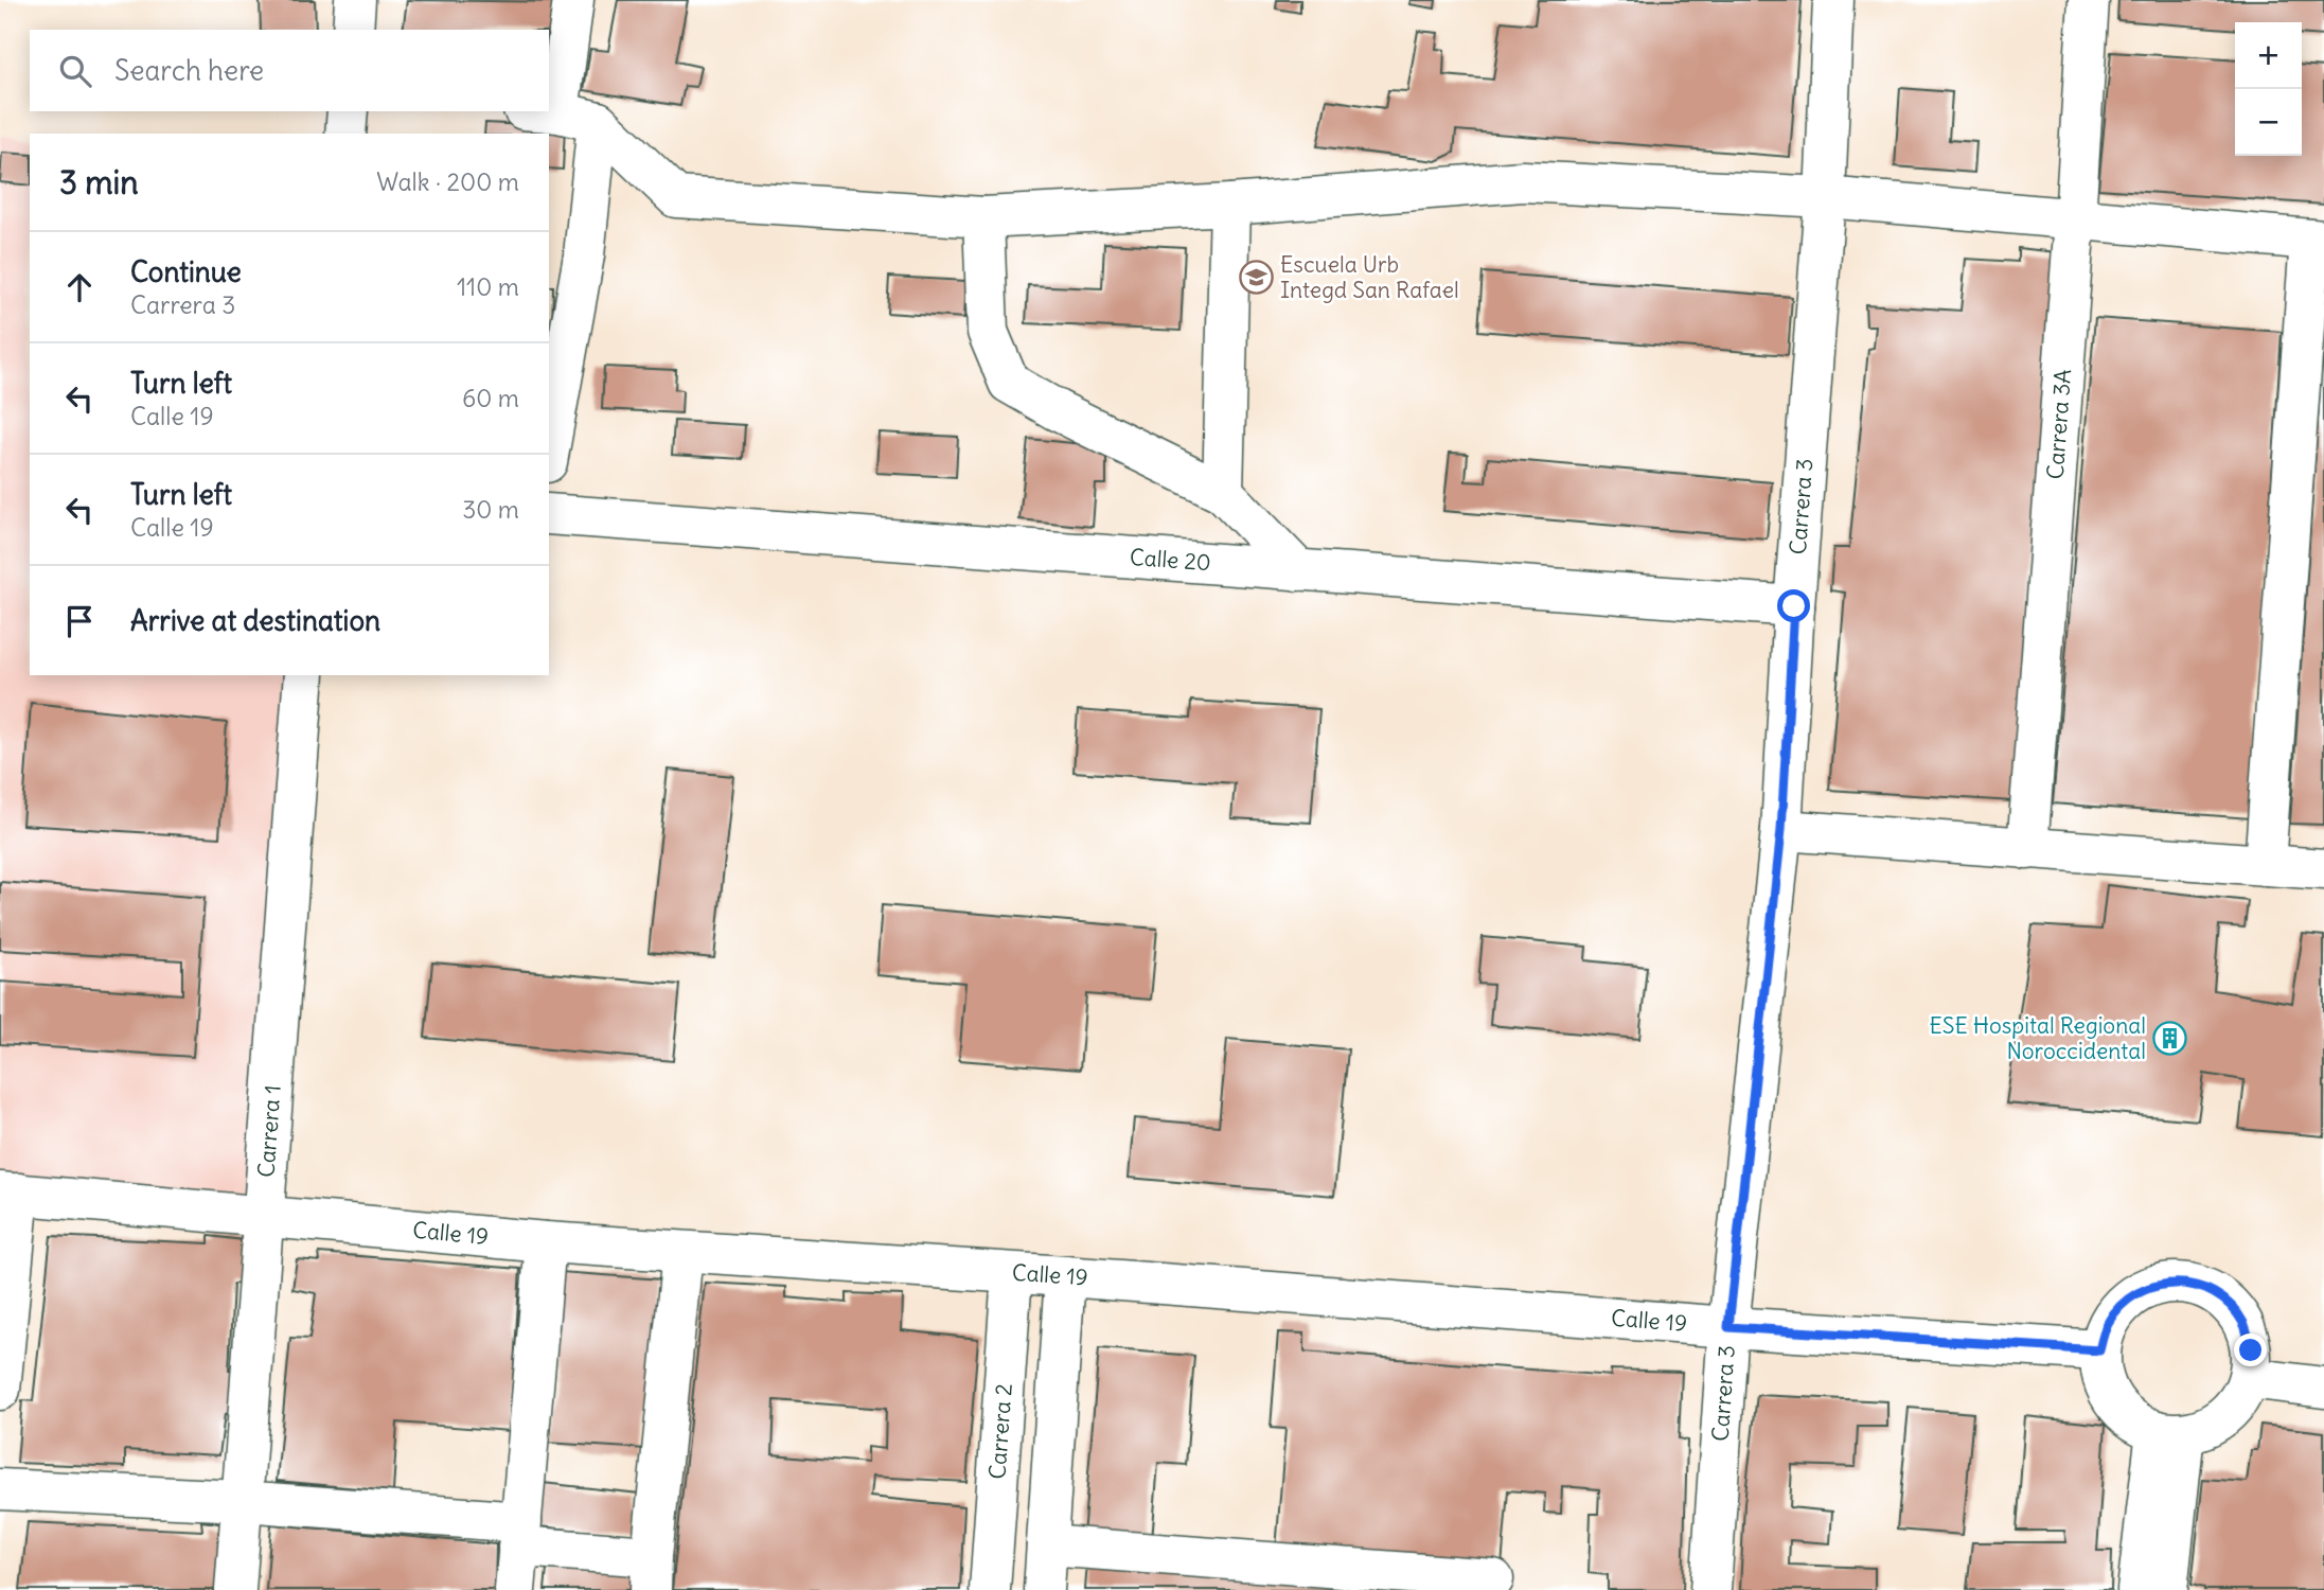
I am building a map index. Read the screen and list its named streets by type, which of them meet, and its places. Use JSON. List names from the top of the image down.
{
  "streets": {
    "street": [
      "Carrera 3A",
      "Carrera 3",
      "Calle 20",
      "Carrera 1",
      "Calle 19",
      "Carrera 2"
    ]
  },
  "crossings": [
    ["Carrera 3", "Calle 20"],
    ["Carrera 3", "Calle 19"],
    ["Carrera 1", "Calle 19"],
    ["Calle 19", "Carrera 2"]
  ],
  "places": {
    "school or university": ["Escuela Urb Integd San Rafael"],
    "building": ["ESE Hospital Regional Noroccidental"]
  },
  "page": {
    "map_buttons": ["+", "−"],
    "search": "Search here",
    "heading": ["3 min", "Walk · 200 m"],
    "list": [
      ["Continue", "Carrera 3", "110 m"],
      ["Turn left", "Calle 19", "60 m"],
      ["Turn left", "Calle 19", "30 m"],
      "Arrive at destination"
    ]
  }
}
